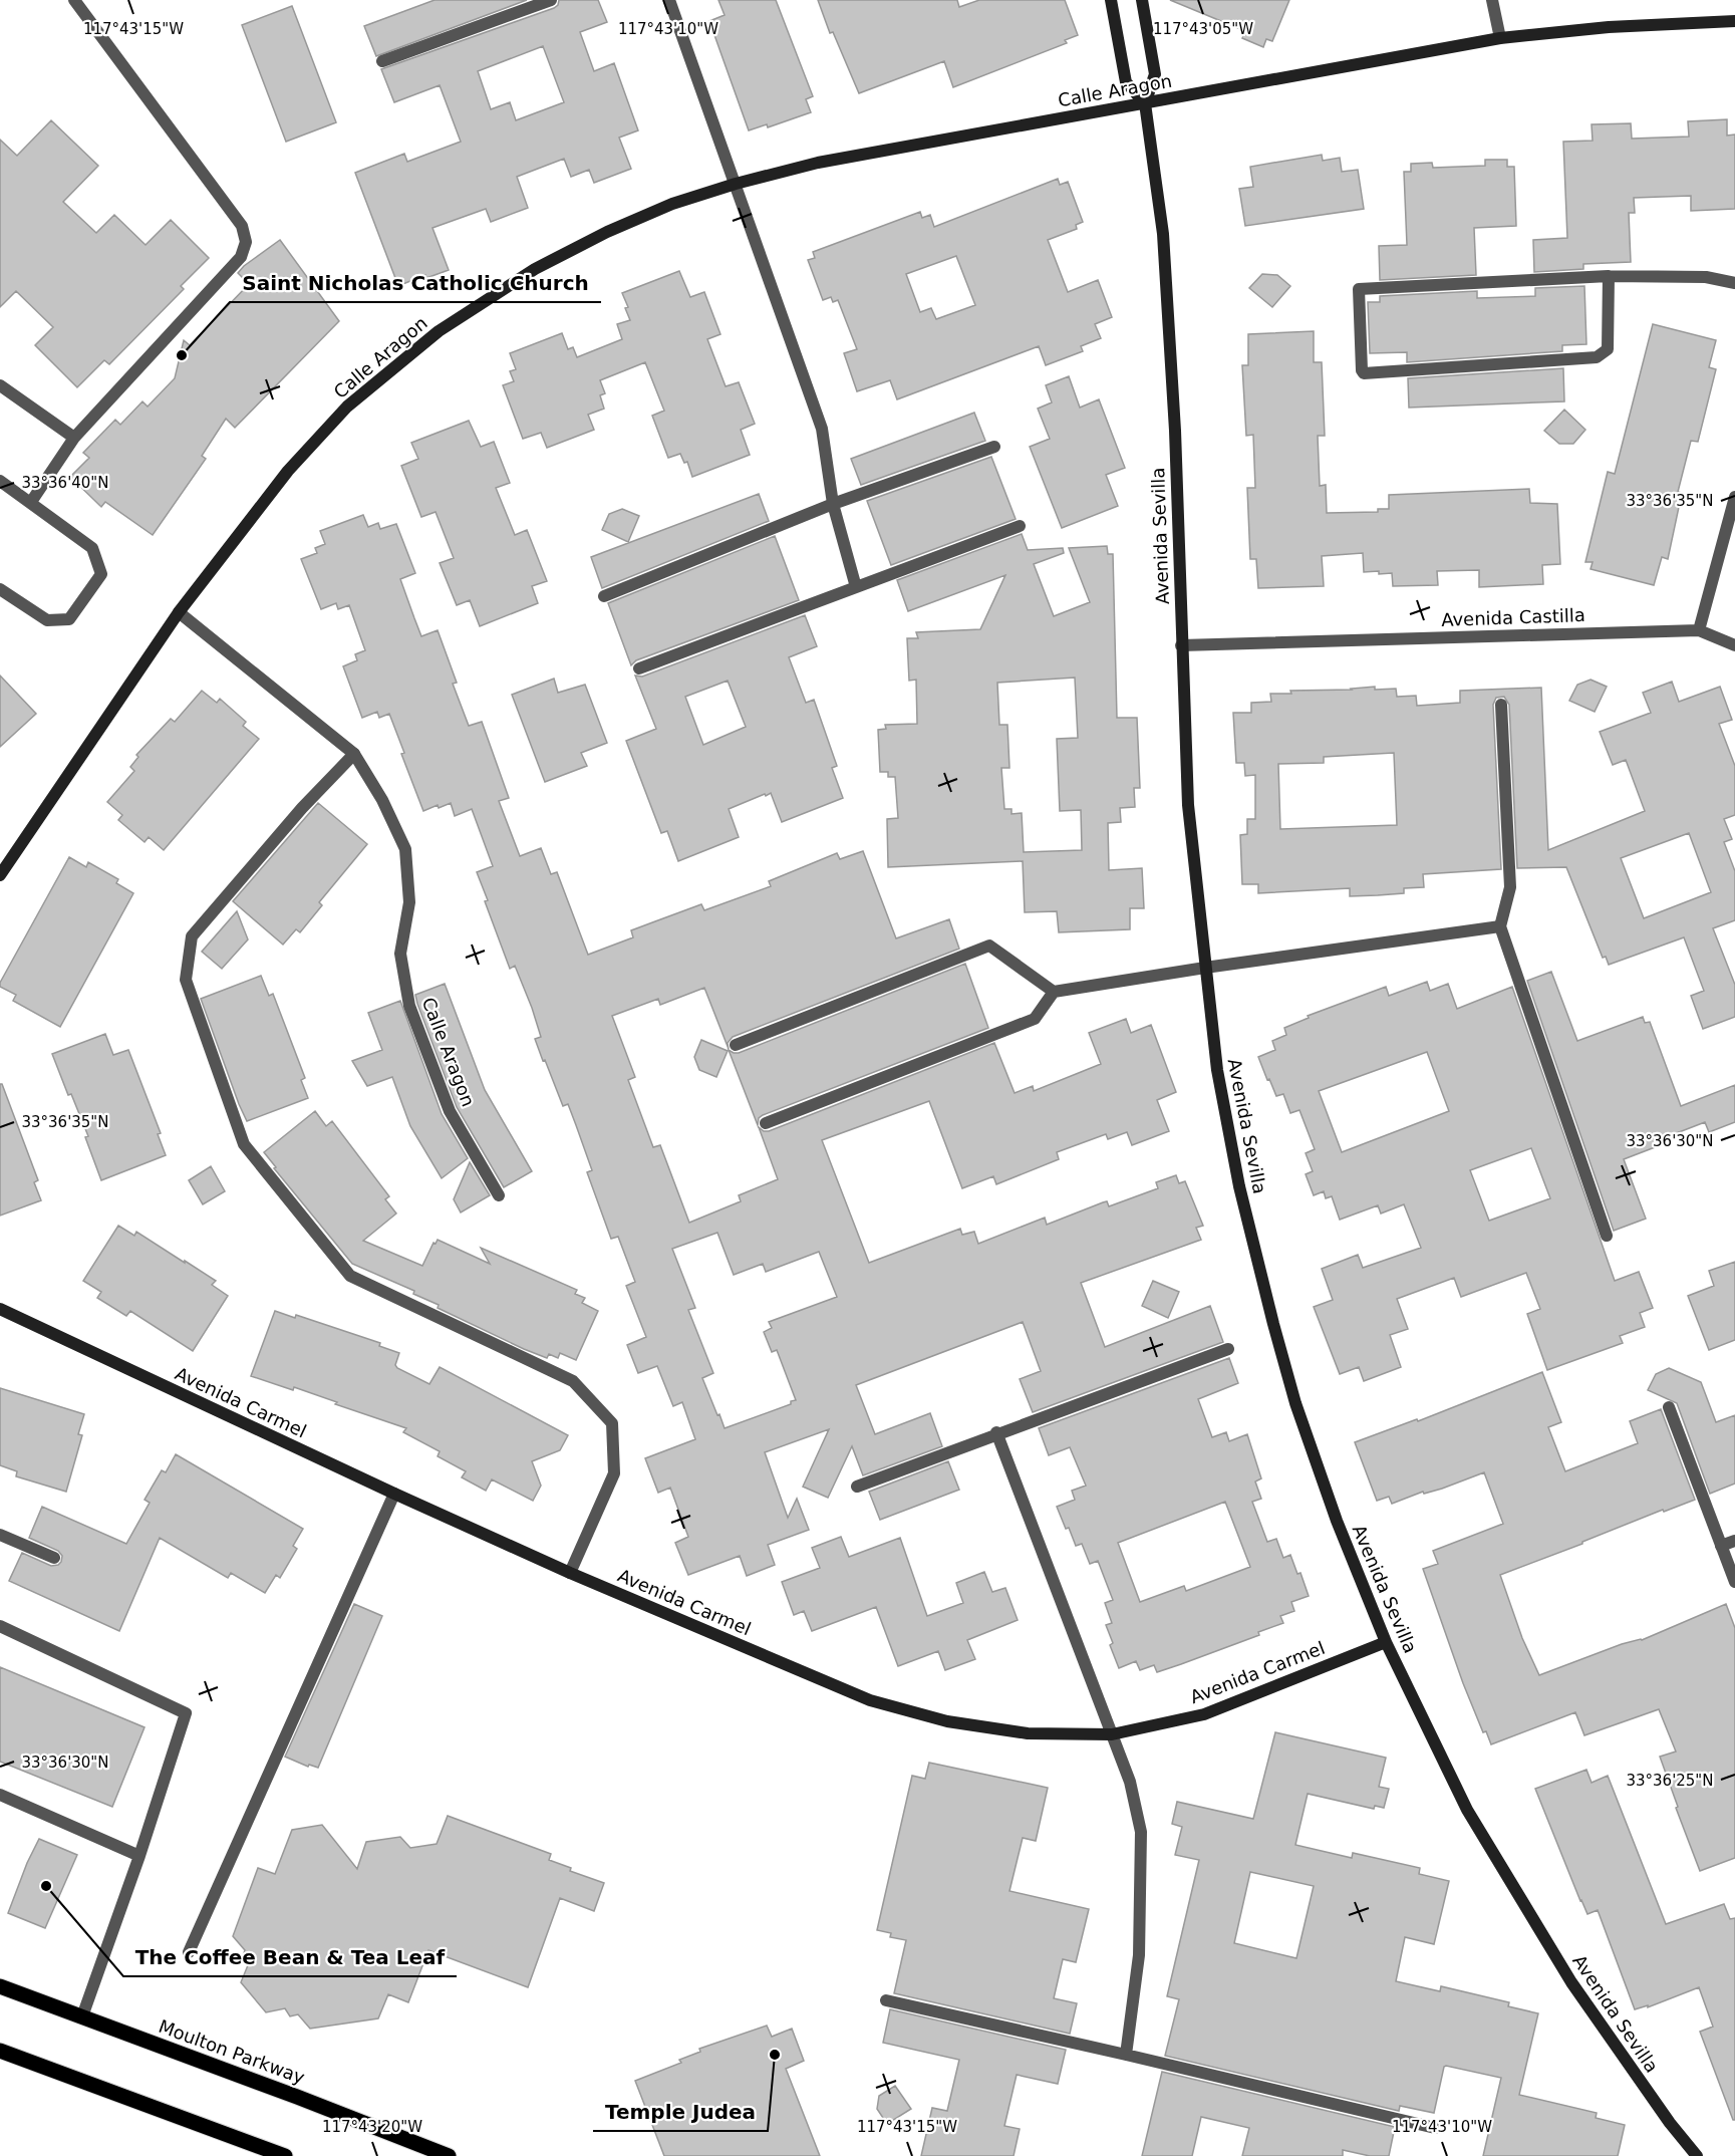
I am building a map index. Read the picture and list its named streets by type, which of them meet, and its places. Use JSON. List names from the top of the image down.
{
  "streets": {
    "main road": ["Moulton Parkway"],
    "street": [
      "Calle Aragon",
      "Avenida Sevilla",
      "Avenida Castilla",
      "Avenida Carmel"
    ]
  },
  "crossings": [
    ["Calle Aragon", "Avenida Sevilla"],
    ["Avenida Sevilla", "Avenida Castilla"],
    ["Avenida Sevilla", "Avenida Carmel"]
  ],
  "places": ["Saint Nicholas Catholic Church", "The Coffee Bean & Tea Leaf", "Temple Judea"],
  "coordinates": [
    "117°43'15\"W",
    "117°43'10\"W",
    "117°43'05\"W",
    "33°36'40\"N",
    "33°36'35\"N",
    "33°36'30\"N",
    "33°36'25\"N",
    "117°43'20\"W"
  ]
}
